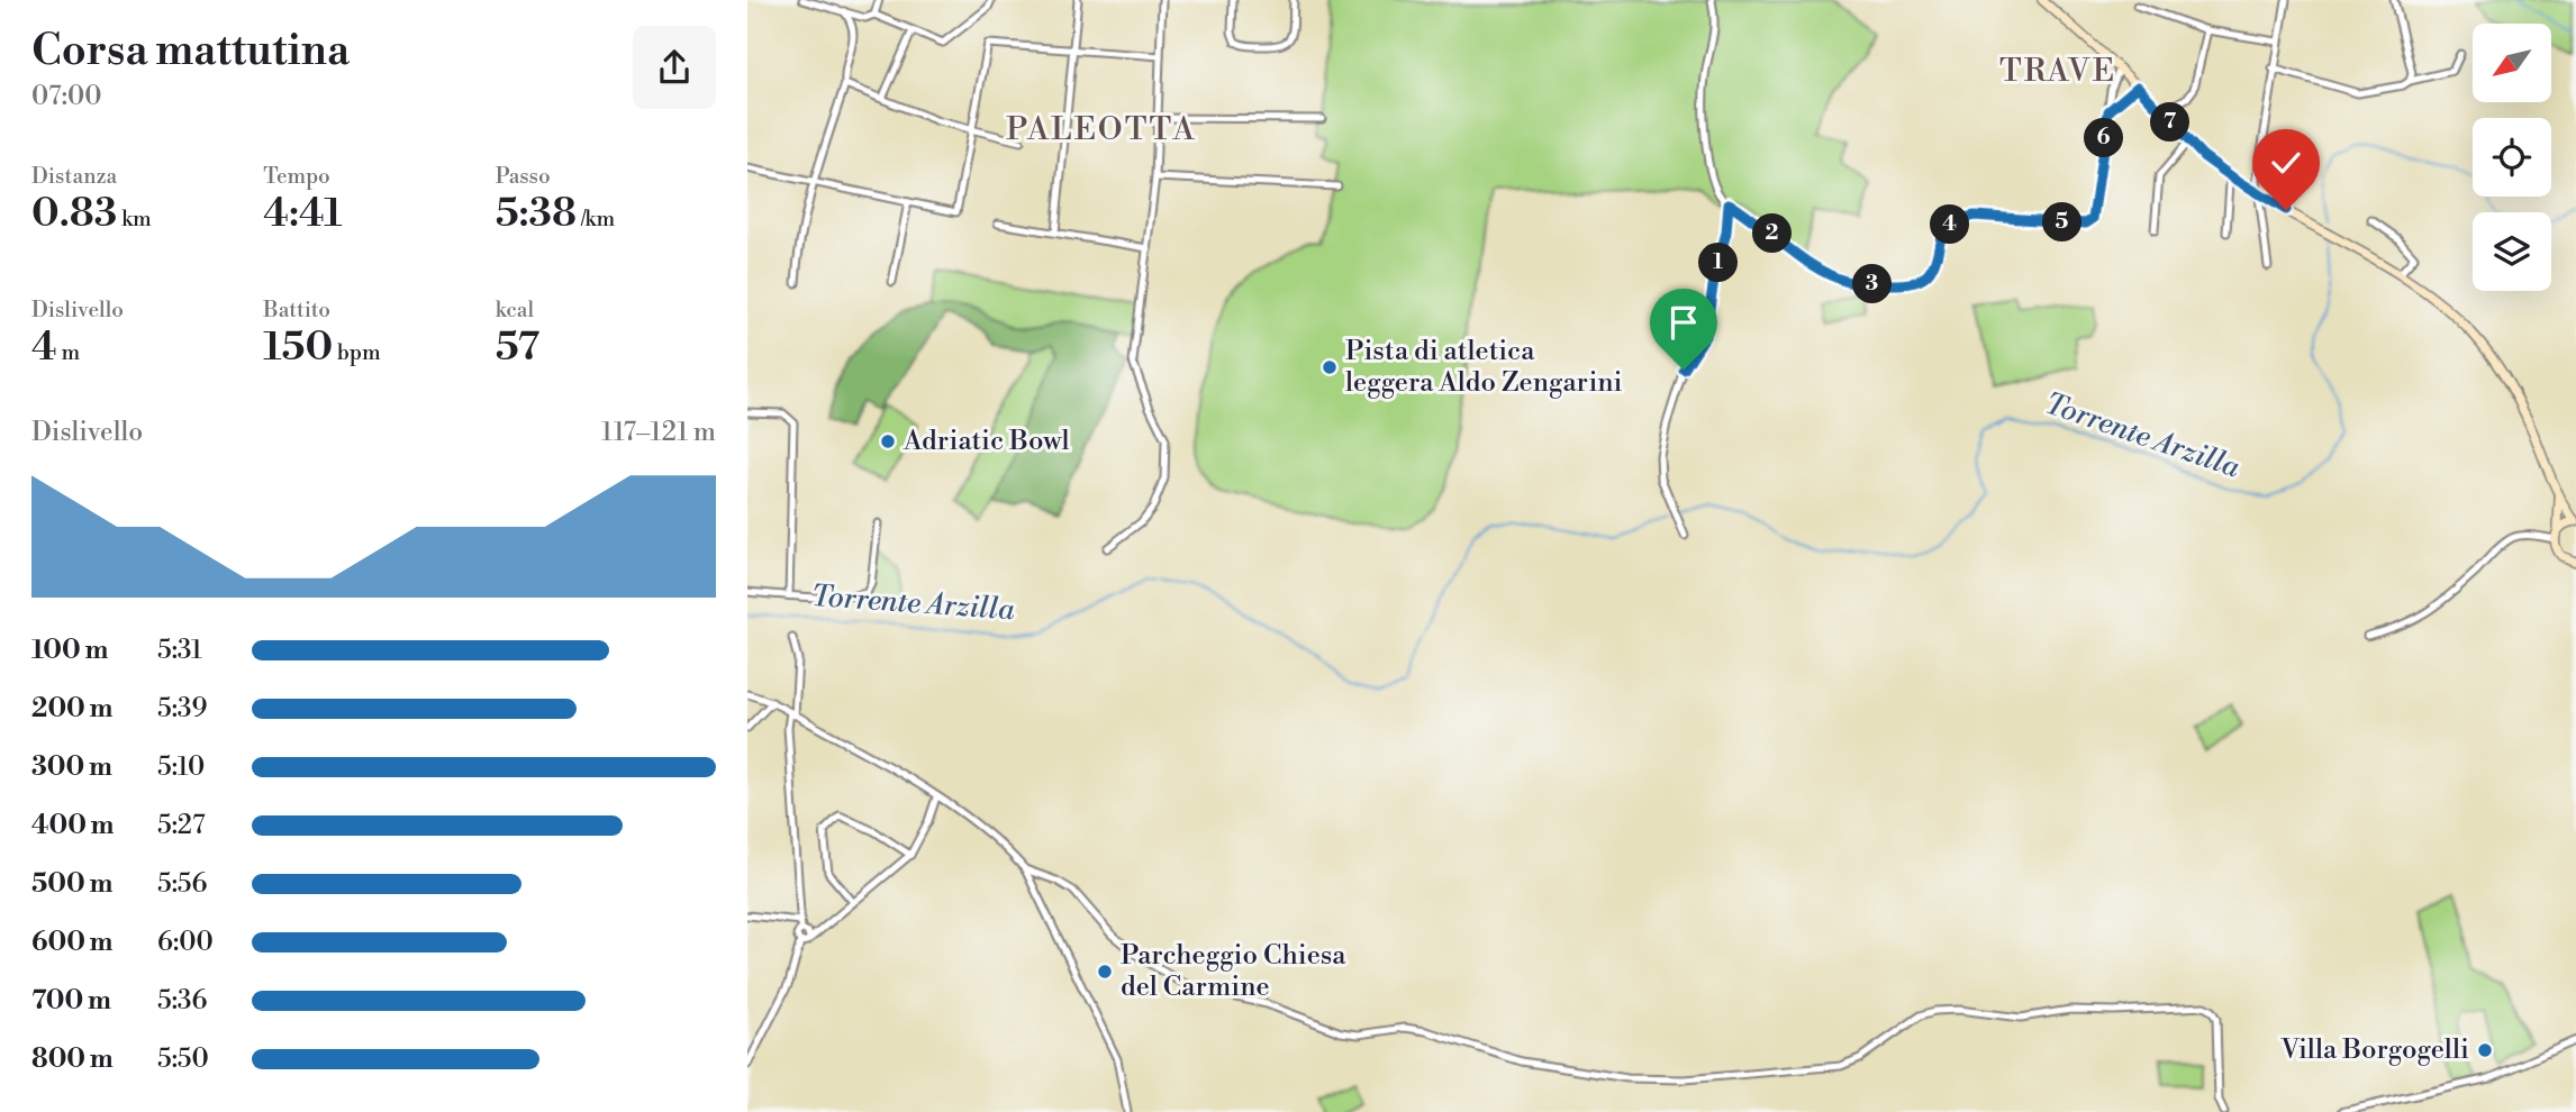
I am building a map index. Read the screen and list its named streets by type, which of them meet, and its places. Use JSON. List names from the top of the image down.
{
  "districts": ["TRAVE", "PALEOTTA"],
  "water": ["Torrente Arzilla"],
  "places": [
    "Pista di atletica leggera Aldo Zengarini",
    "Adriatic Bowl",
    "Parcheggio Chiesa del Carmine",
    "Villa Borgogelli"
  ],
  "north": "bottom left",
  "page": {
    "heading": ["Corsa mattutina", "07:00"],
    "pins": [
      "7",
      "6",
      "5",
      "4",
      "2",
      "1",
      "3"
    ],
    "stats": [
      ["Distanza", "0.83 km"],
      ["Tempo", "4:41"],
      ["Passo", "5:38 /km"],
      ["Dislivello", "4 m"],
      ["Battito", "150 bpm"],
      ["kcal", "57"]
    ],
    "chart": ["Dislivello", "117–121 m"],
    "list": [
      {
        "name": "100 m",
        "note": "5:31"
      },
      {
        "name": "200 m",
        "note": "5:39"
      },
      {
        "name": "300 m",
        "note": "5:10"
      },
      {
        "name": "400 m",
        "note": "5:27"
      },
      {
        "name": "500 m",
        "note": "5:56"
      },
      {
        "name": "600 m",
        "note": "6:00"
      },
      {
        "name": "700 m",
        "note": "5:36"
      },
      {
        "name": "800 m",
        "note": "5:50"
      }
    ]
  }
}
